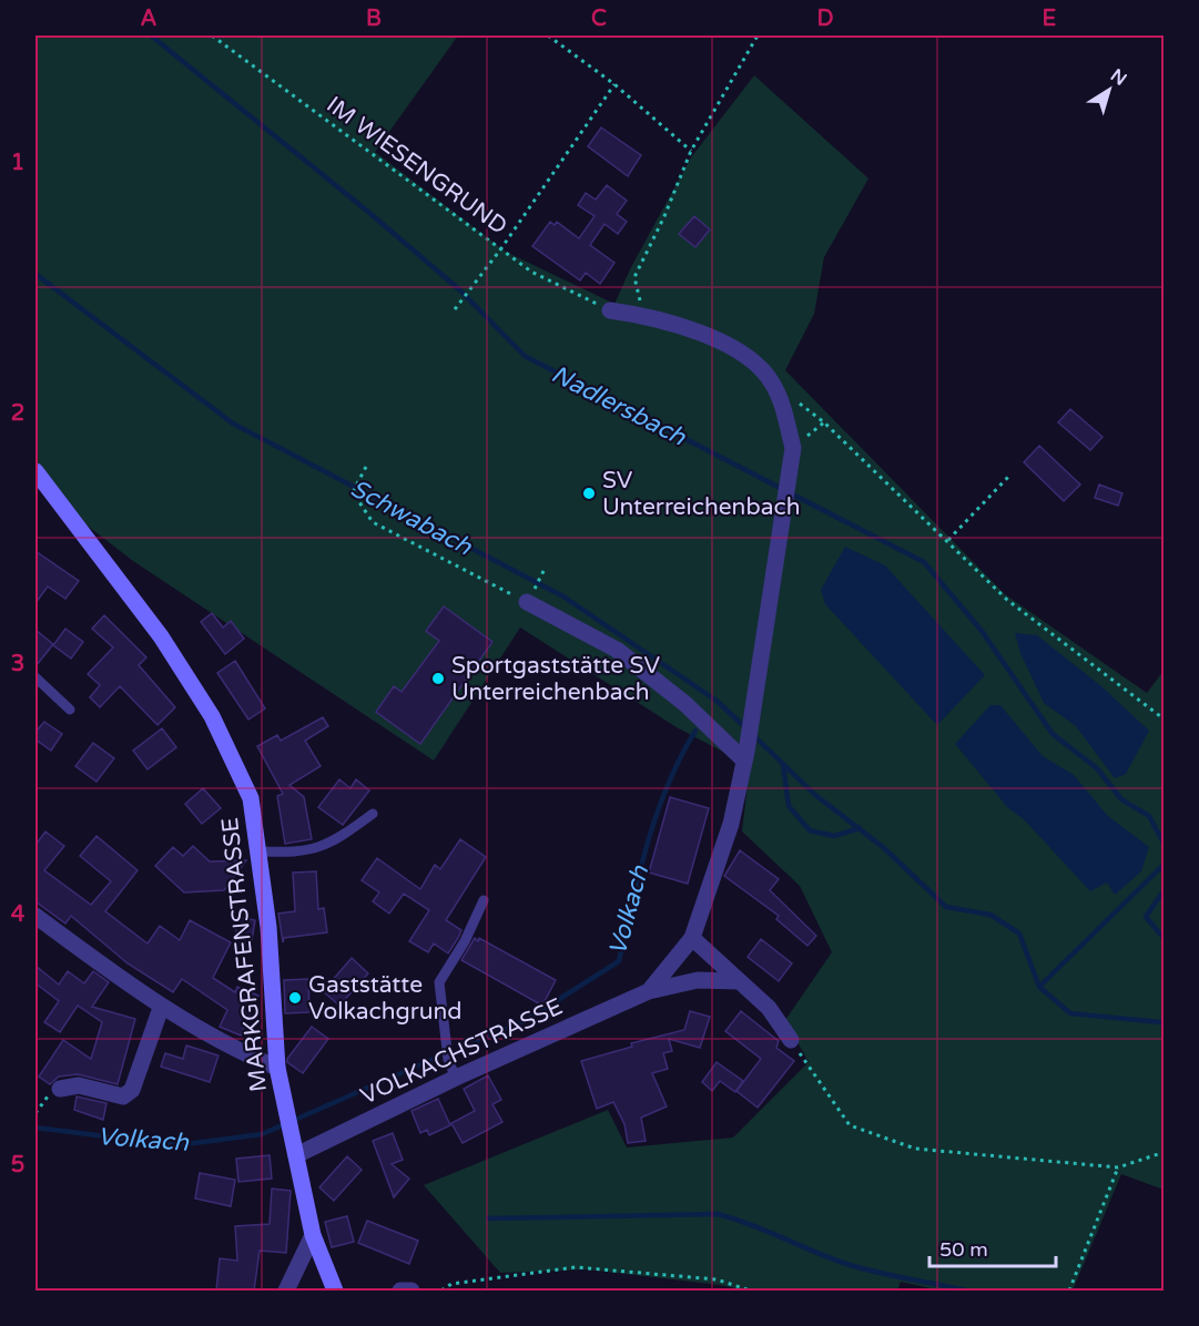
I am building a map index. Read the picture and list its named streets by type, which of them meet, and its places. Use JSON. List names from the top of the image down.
{
  "streets": {
    "main road": ["MARKGRAFENSTRASSE"],
    "street": ["VOLKACHSTRASSE"],
    "path": ["IM WIESENGRUND"]
  },
  "crossings": [
    ["IM WIESENGRUND", "VOLKACHSTRASSE"],
    ["MARKGRAFENSTRASSE", "VOLKACHSTRASSE"]
  ],
  "water": ["Nadlersbach", "Schwabach", "Volkach"],
  "places": ["SV Unterreichenbach", "Sportgaststätte SV Unterreichenbach", "Gaststätte Volkachgrund"],
  "scale_bar": "50 m",
  "north": "top right",
  "grid": {
    "columns": [
      "A",
      "B",
      "C",
      "D",
      "E"
    ],
    "rows": [
      "1",
      "2",
      "3",
      "4",
      "5"
    ]
  }
}
